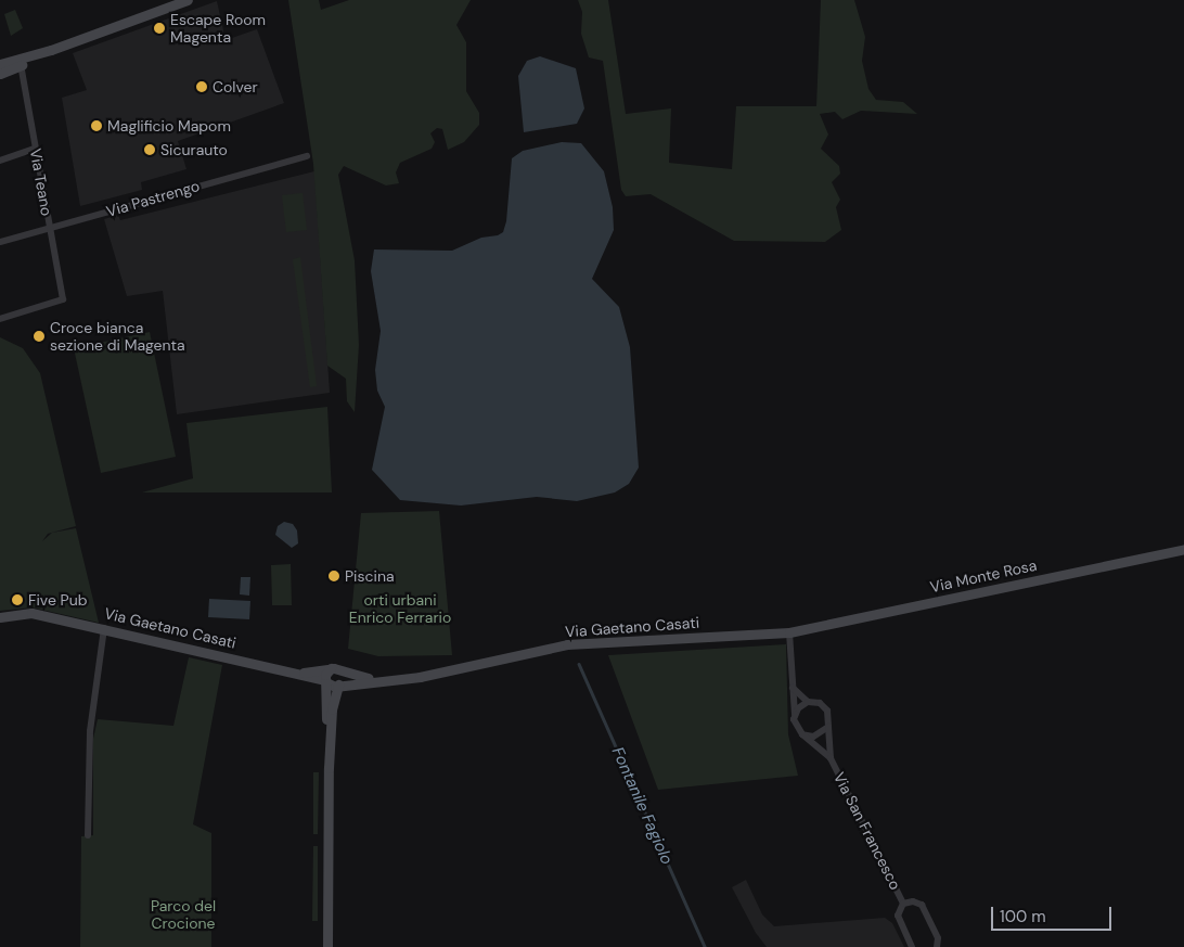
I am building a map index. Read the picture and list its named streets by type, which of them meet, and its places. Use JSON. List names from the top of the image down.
{
  "streets": {
    "street": [
      "Via Teano",
      "Via Pastrengo",
      "Via Monte Rosa",
      "Via Gaetano Casati",
      "Via San Francesco"
    ]
  },
  "crossings": [
    ["Via Teano", "Via Pastrengo"],
    ["Via Monte Rosa", "Via Gaetano Casati"],
    ["Via Monte Rosa", "Via San Francesco"],
    ["Via Gaetano Casati", "Via San Francesco"]
  ],
  "water": ["Fontanile Fagiolo"],
  "parks": ["orti urbani Enrico Ferrario", "Parco del Crocione"],
  "places": [
    "Escape Room Magenta",
    "Colver",
    "Maglificio Mapom",
    "Sicurauto",
    "Croce bianca sezione di Magenta",
    "Piscina",
    "Five Pub"
  ],
  "scale_bar": "100 m"
}
